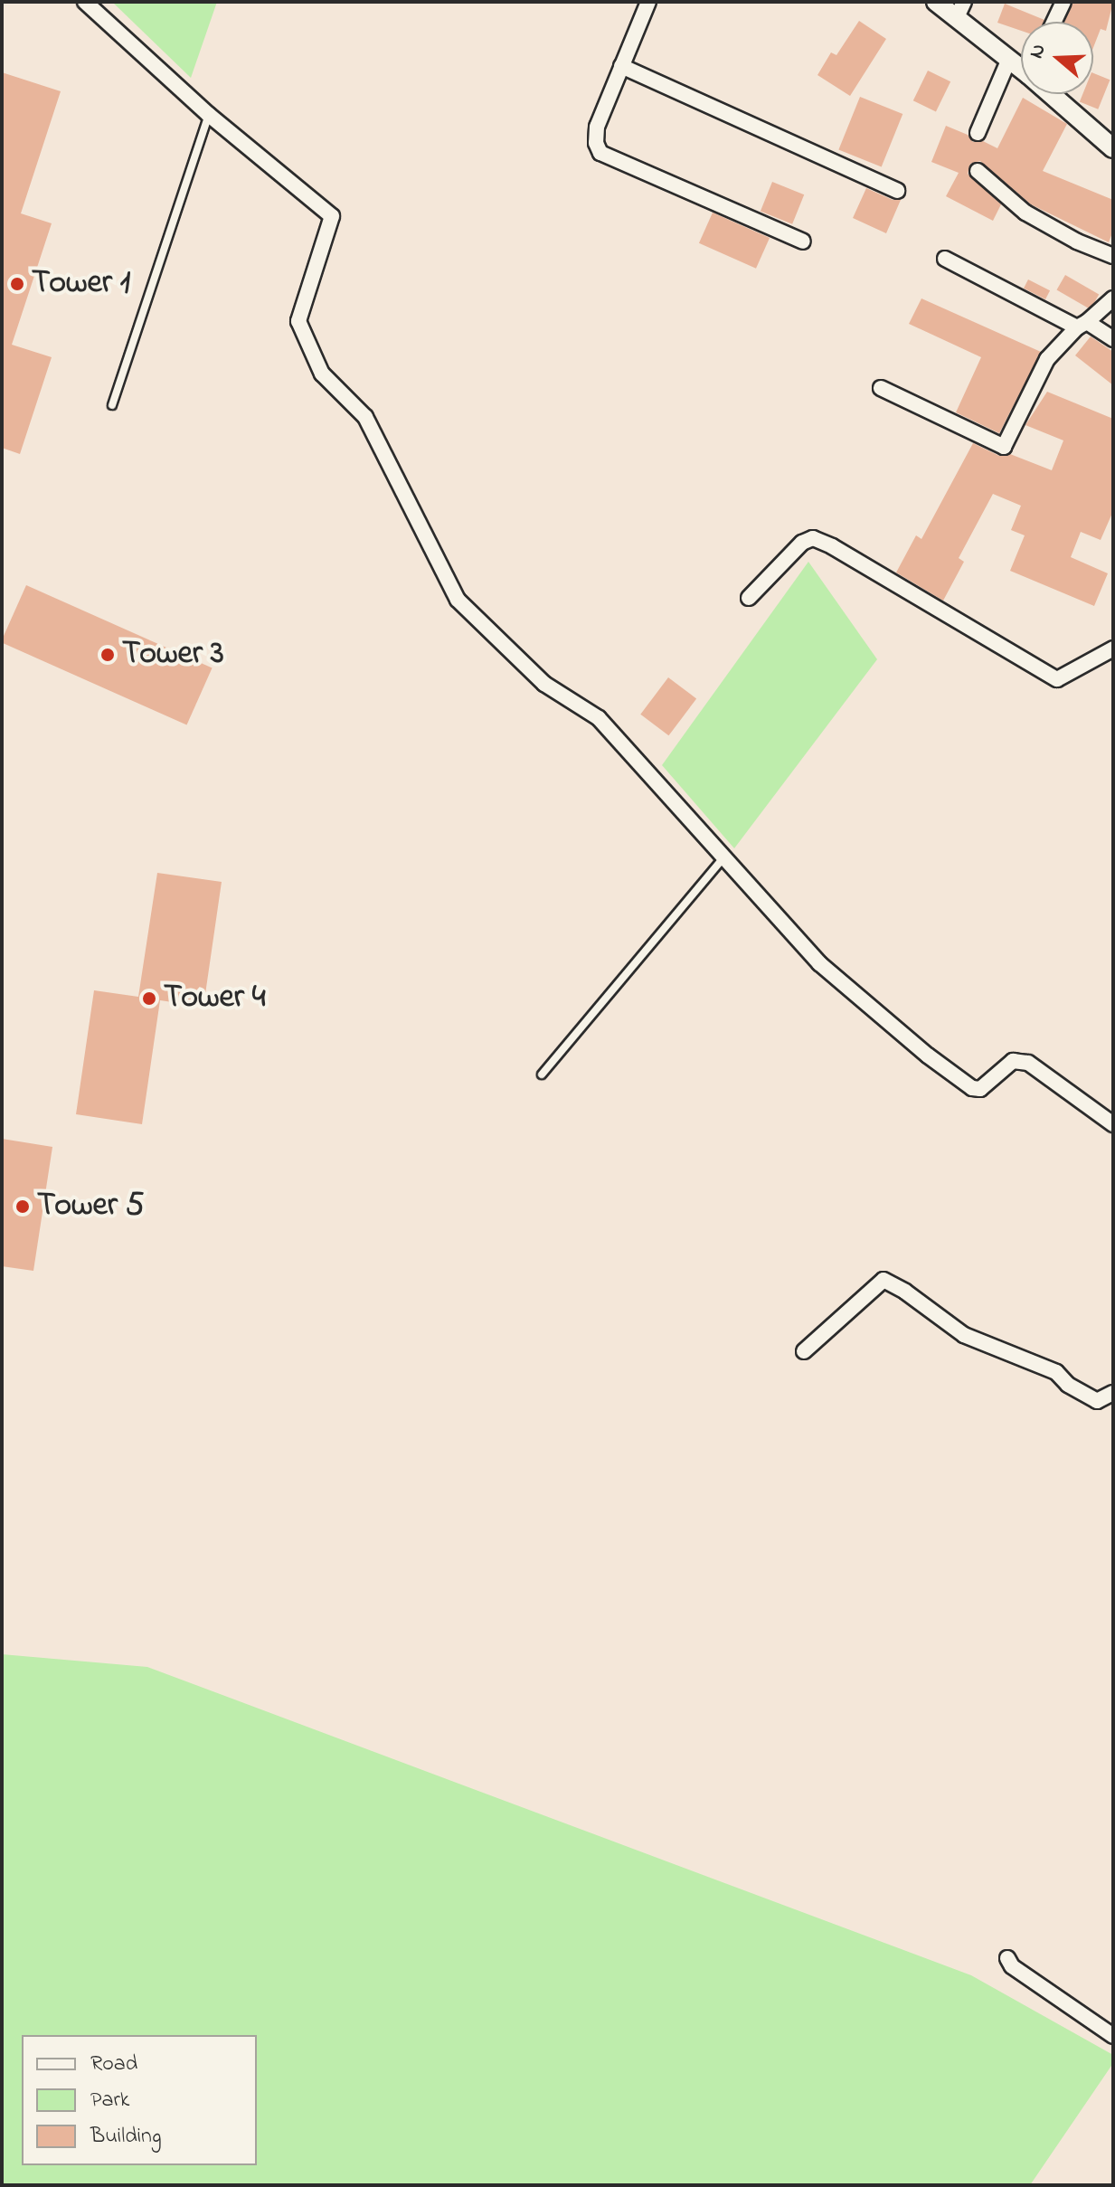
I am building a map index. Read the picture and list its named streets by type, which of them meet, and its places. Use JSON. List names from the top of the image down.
{
  "places": [
    "Tower 1",
    "Tower 3",
    "Tower 4",
    "Tower 5"
  ],
  "legend": ["Road", "Park", "Building"],
  "north": "left"
}
